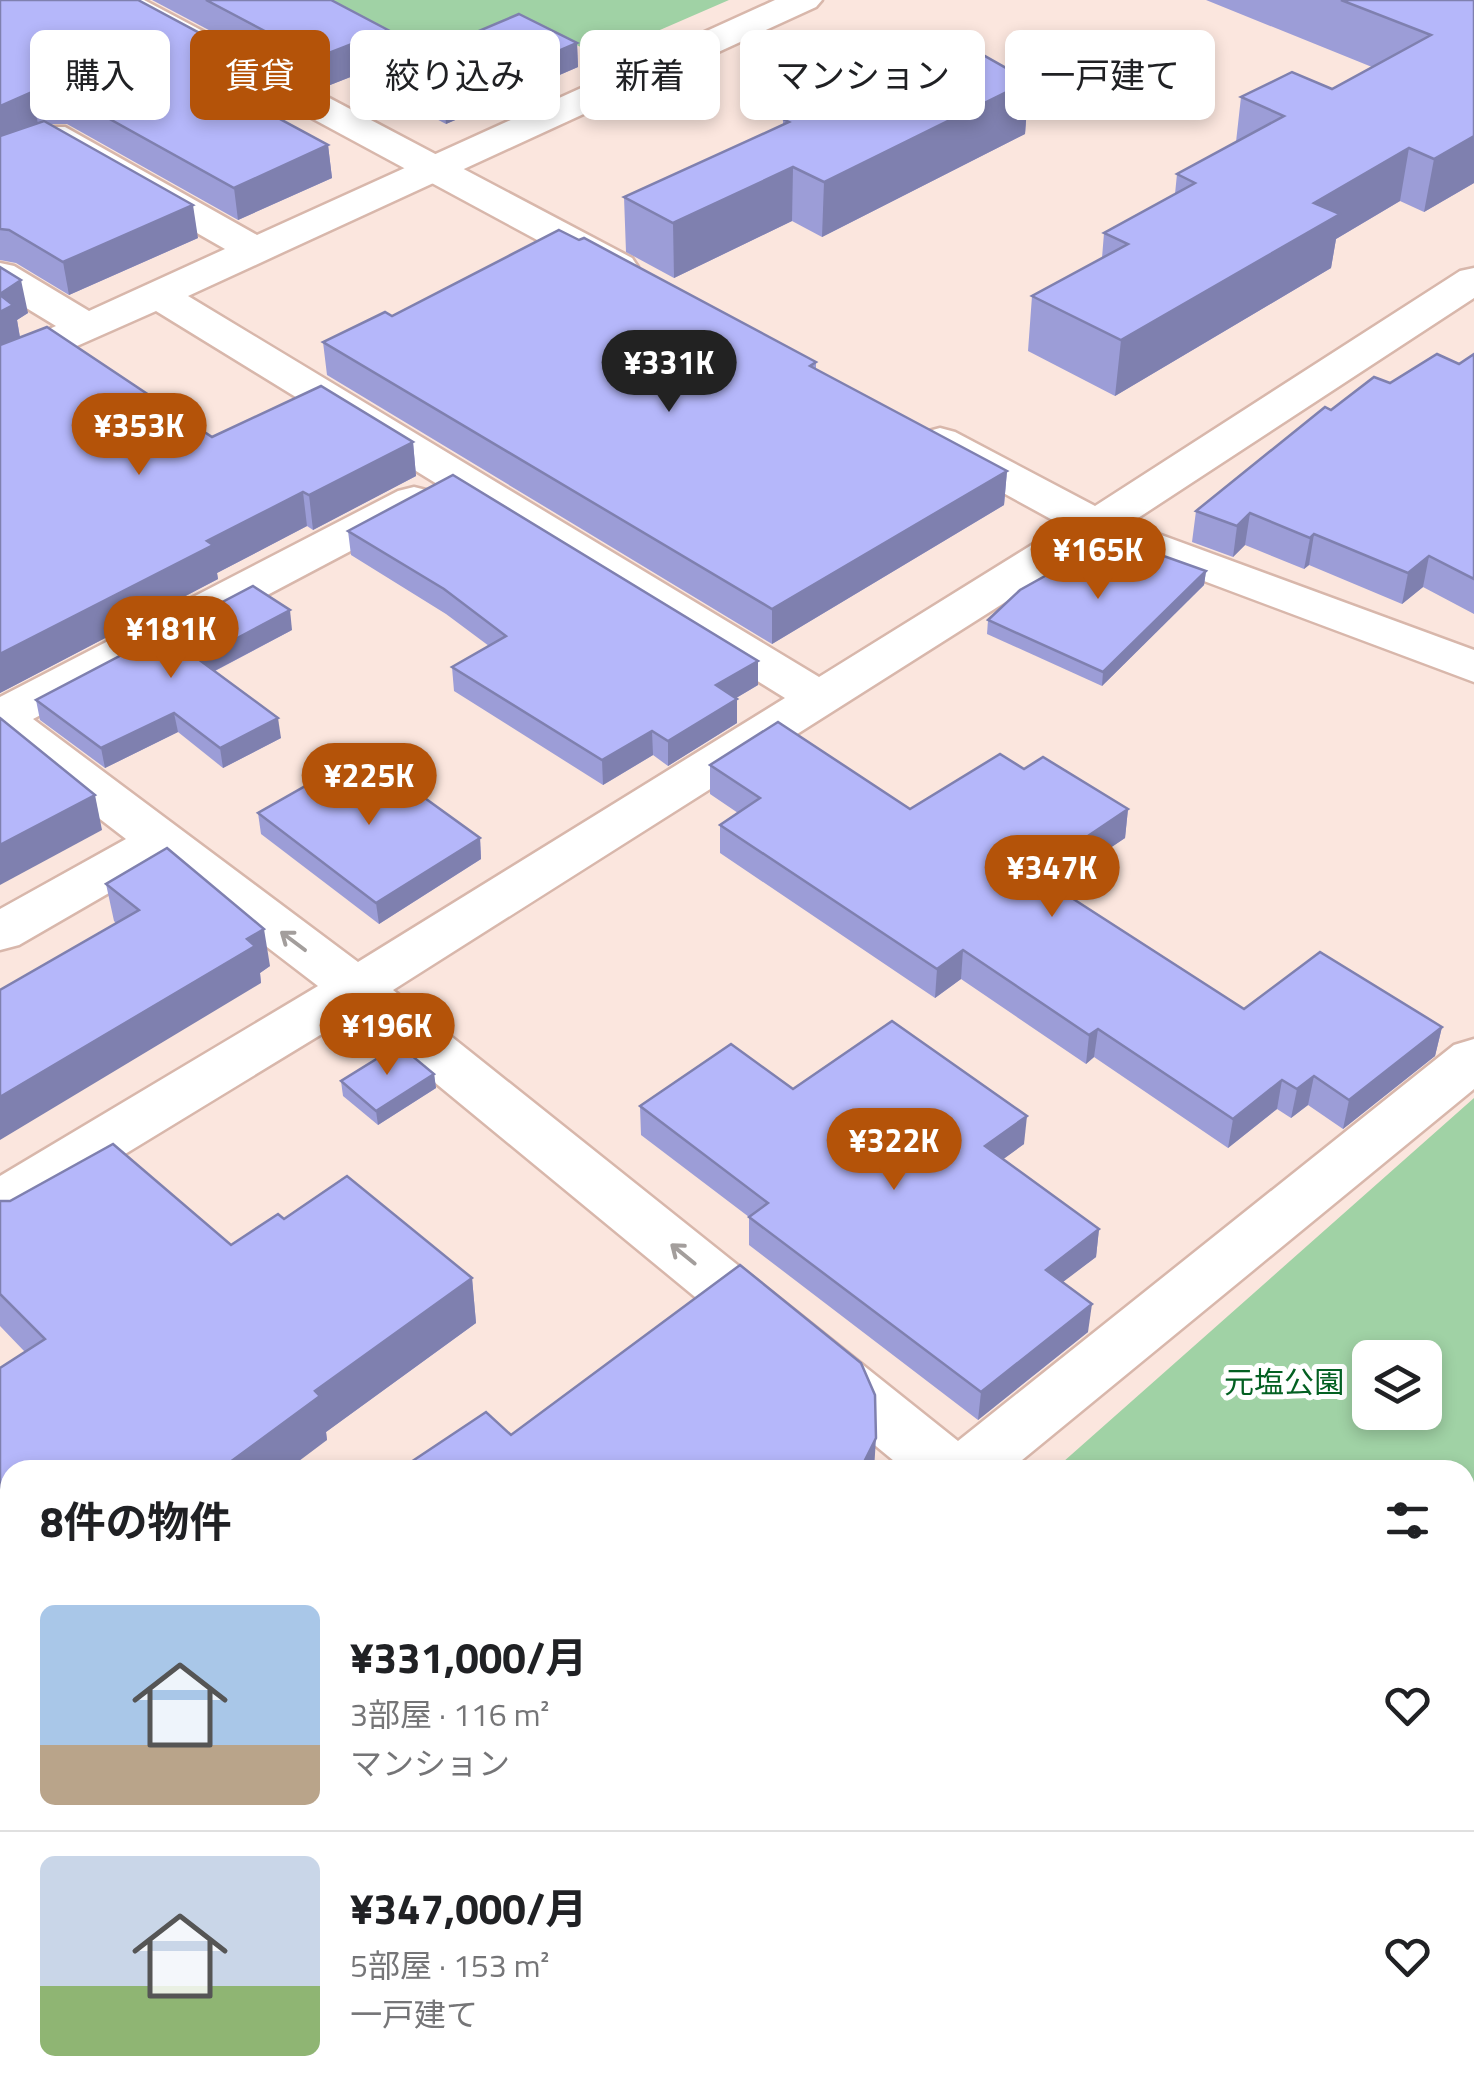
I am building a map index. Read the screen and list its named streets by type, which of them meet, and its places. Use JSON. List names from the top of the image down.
{
  "parks": ["元塩公園"],
  "page": {
    "chip": [
      "購入",
      "賃貸",
      "絞り込み",
      "新着",
      "マンション",
      "一戸建て"
    ],
    "price": [
      "¥331K",
      "¥353K",
      "¥165K",
      "¥181K",
      "¥225K",
      "¥347K",
      "¥196K",
      "¥322K"
    ],
    "heading": "8件の物件",
    "list": [
      {
        "name": "¥331,000/月",
        "note": "3部屋 · 116 m² · マンション"
      },
      {
        "name": "¥347,000/月",
        "note": "5部屋 · 153 m² · 一戸建て"
      }
    ]
  }
}
